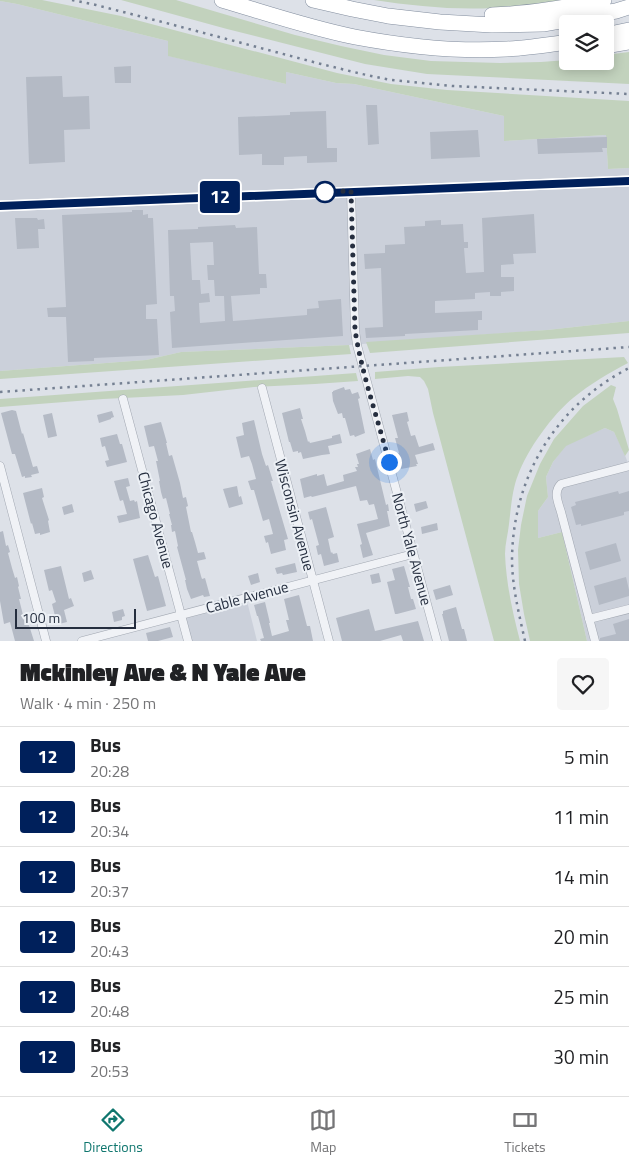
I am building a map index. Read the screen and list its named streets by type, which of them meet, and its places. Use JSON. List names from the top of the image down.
{
  "streets": {
    "street": [
      "Wisconsin Avenue",
      "Chicago Avenue",
      "North Yale Avenue",
      "Cable Avenue"
    ]
  },
  "crossings": [
    ["Wisconsin Avenue", "Cable Avenue"],
    ["Chicago Avenue", "Cable Avenue"],
    ["North Yale Avenue", "Cable Avenue"]
  ],
  "lines": ["bus line 12"],
  "scale_bar": "100 m",
  "page": {
    "on_map": "12",
    "scale": "100 m",
    "heading": ["Mckinley Ave & N Yale Ave", "Walk · 4 min · 250 m"],
    "list": [
      {
        "mark": "12",
        "name": "Bus",
        "note": "20:28",
        "value": "5 min"
      },
      {
        "mark": "12",
        "name": "Bus",
        "note": "20:34",
        "value": "11 min"
      },
      {
        "mark": "12",
        "name": "Bus",
        "note": "20:37",
        "value": "14 min"
      },
      {
        "mark": "12",
        "name": "Bus",
        "note": "20:43",
        "value": "20 min"
      },
      {
        "mark": "12",
        "name": "Bus",
        "note": "20:48",
        "value": "25 min"
      },
      {
        "mark": "12",
        "name": "Bus",
        "note": "20:53",
        "value": "30 min"
      }
    ],
    "tabs": ["Directions", "Map", "Tickets"]
  }
}
